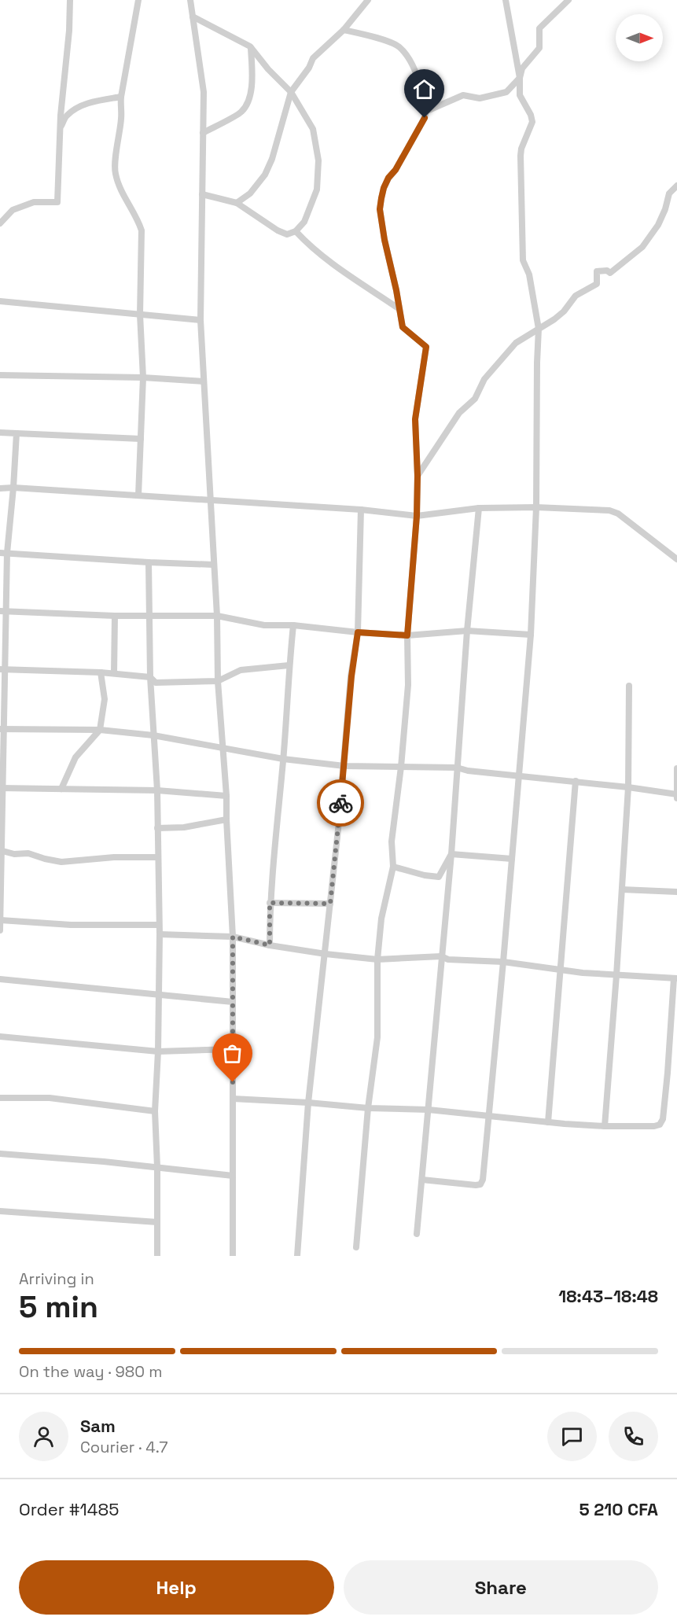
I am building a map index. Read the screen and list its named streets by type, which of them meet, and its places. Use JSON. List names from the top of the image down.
{
  "north": "right",
  "page": {
    "heading": ["5 min", "Arriving in", "18:43–18:48"],
    "panel": [
      "Sam",
      "Courier · 4.7",
      "Order #1485",
      "5 210 CFA"
    ],
    "bar": "On the way · 980 m",
    "buttons": ["Help", "Share"]
  }
}
